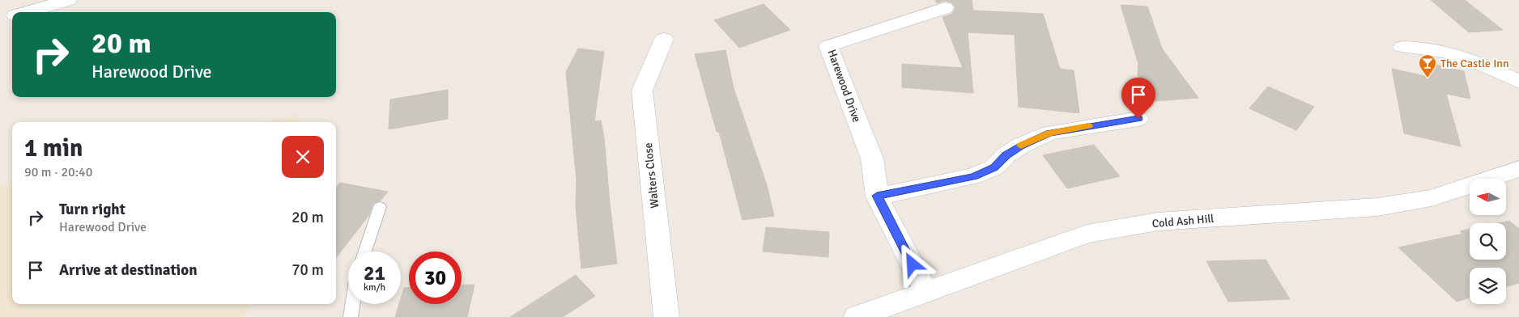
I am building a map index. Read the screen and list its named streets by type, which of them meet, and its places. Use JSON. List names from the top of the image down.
{
  "streets": {
    "street": ["Harewood Drive", "Walters Close", "Cold Ash Hill"]
  },
  "crossings": [
    ["Harewood Drive", "Cold Ash Hill"]
  ],
  "places": {
    "bar": ["The Castle Inn"]
  },
  "north": "left",
  "page": {
    "turn": ["20 m", "Harewood Drive"],
    "heading": ["1 min", "90 m · 20:40"],
    "list": [
      {
        "name": "Turn right",
        "note": "Harewood Drive",
        "value": "20 m"
      },
      {
        "name": "Arrive at destination",
        "value": "70 m"
      }
    ],
    "speed": "21 km/h",
    "limit": "30"
  }
}
